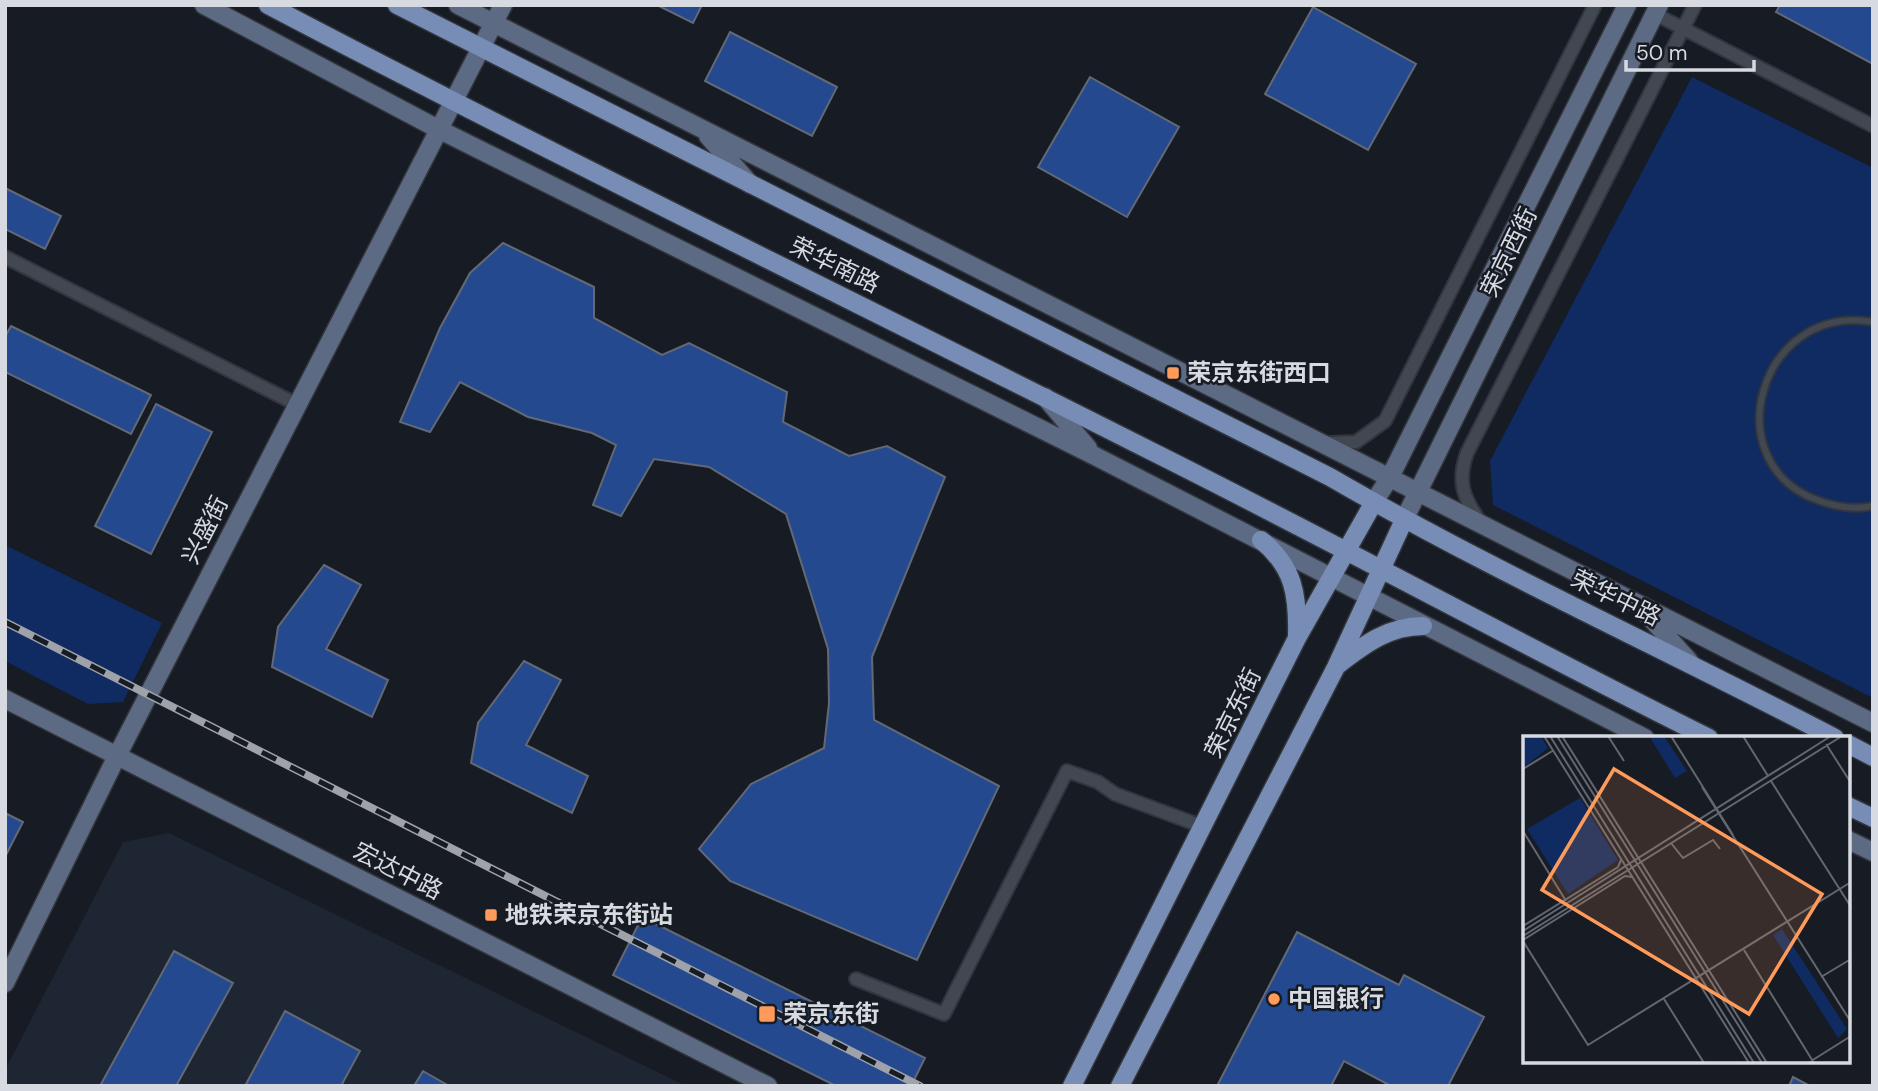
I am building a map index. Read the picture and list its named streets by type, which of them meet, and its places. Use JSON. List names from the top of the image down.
{
  "streets": {
    "main road": ["荣华南路", "荣华中路", "荣京东街"],
    "street": ["荣京西街", "兴盛街", "宏达中路"]
  },
  "crossings": [
    ["荣京西街", "荣华南路"],
    ["荣京西街", "荣华中路"],
    ["荣京西街", "荣京东街"],
    ["荣华南路", "兴盛街"],
    ["荣华南路", "荣华中路"],
    ["荣华南路", "荣京东街"],
    ["兴盛街", "宏达中路"],
    ["荣华中路", "荣京东街"]
  ],
  "places": {
    "transit": ["荣京东街西口", "地铁荣京东街站", "荣京东街"],
    "other": ["中国银行"]
  },
  "scale_bar": "50 m"
}
